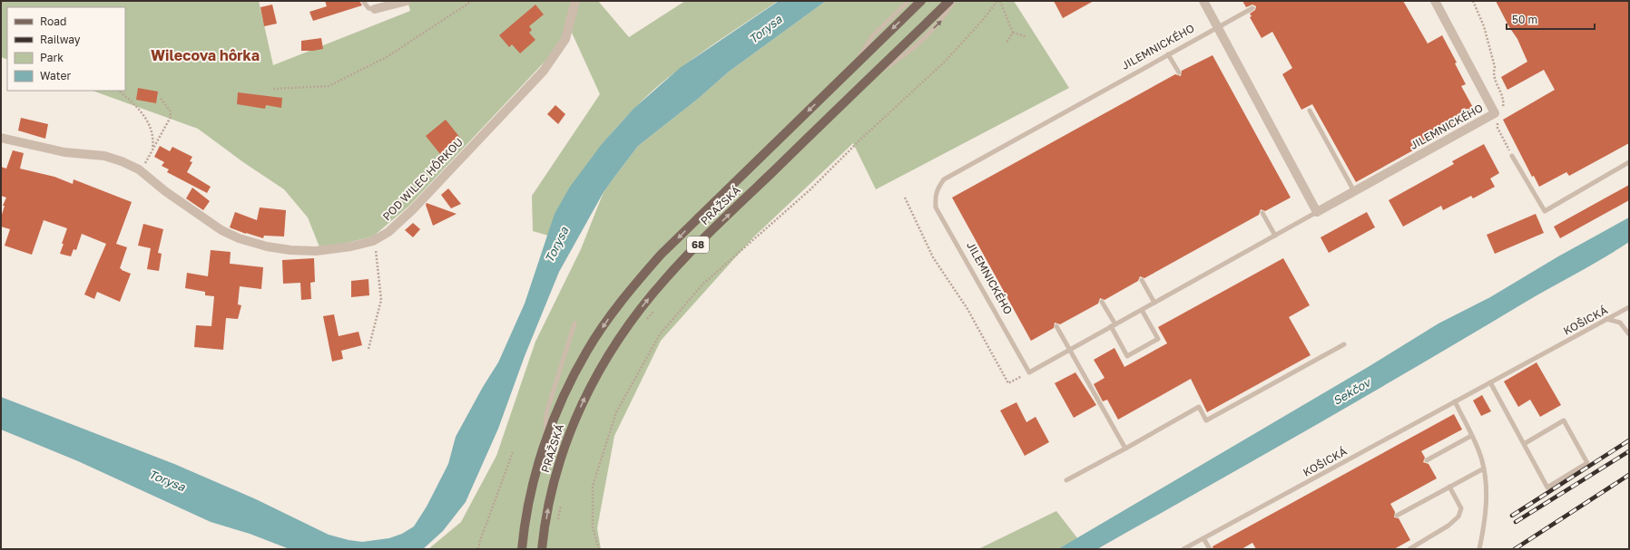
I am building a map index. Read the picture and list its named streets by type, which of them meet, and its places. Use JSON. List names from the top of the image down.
{
  "streets": {
    "main road": ["PRAŽSKÁ", "68"],
    "street": ["JILEMNICKÉHO", "POD WILEC HÔRKOU"],
    "lane": ["KOŠICKÁ"]
  },
  "districts": ["Wilecova hôrka"],
  "water": ["Torysa", "Sekčov"],
  "legend": [
    "Road",
    "Railway",
    "Park",
    "Water"
  ],
  "scale_bar": "50 m"
}
